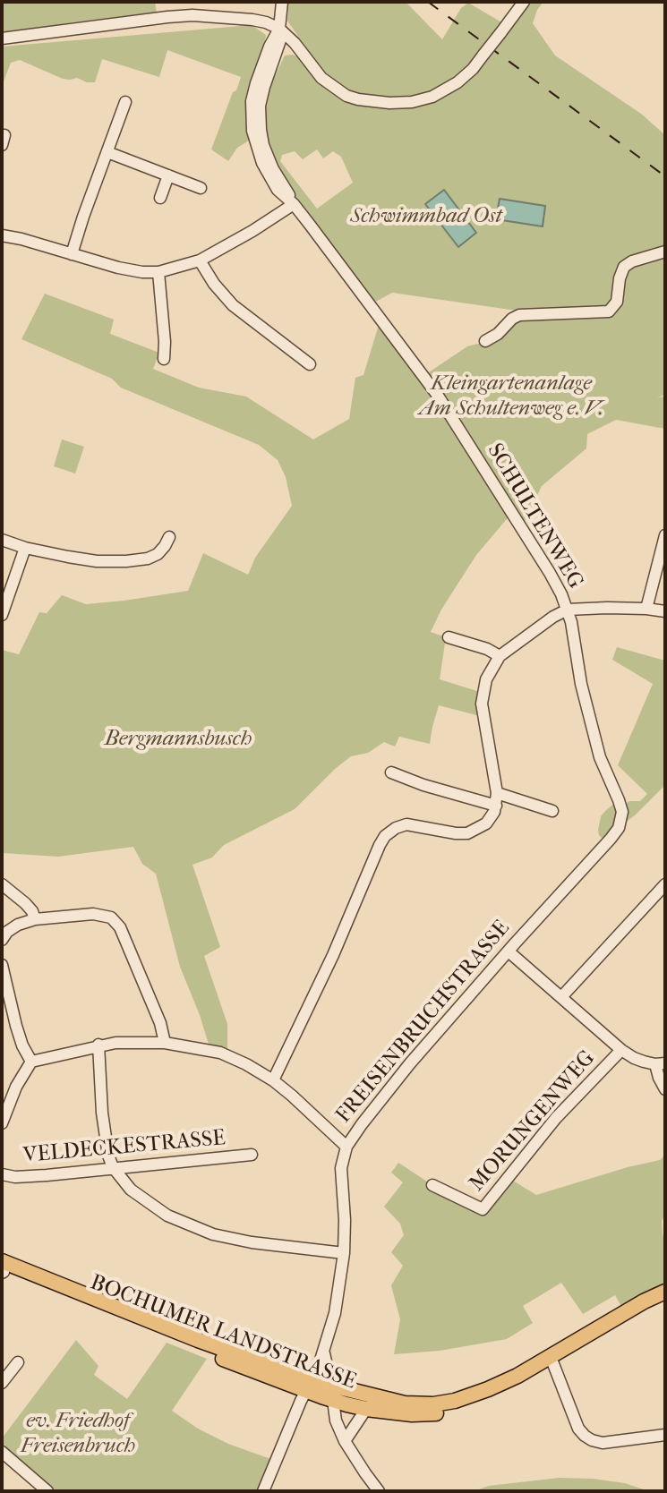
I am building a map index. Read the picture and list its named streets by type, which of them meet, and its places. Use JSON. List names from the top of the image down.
{
  "streets": {
    "main road": ["BOCHUMER LANDSTRASSE"],
    "street": [
      "SCHULTENWEG",
      "FREISENBRUCHSTRASSE",
      "MORUNGENWEG",
      "VELDECKESTRASSE"
    ]
  },
  "crossings": [
    ["SCHULTENWEG", "FREISENBRUCHSTRASSE"],
    ["FREISENBRUCHSTRASSE", "BOCHUMER LANDSTRASSE"]
  ],
  "parks": [
    "Schwimmbad Ost",
    "Kleingartenanlage Am Schultenweg e. V.",
    "Bergmannsbusch",
    "ev. Friedhof Freisenbruch"
  ]
}
